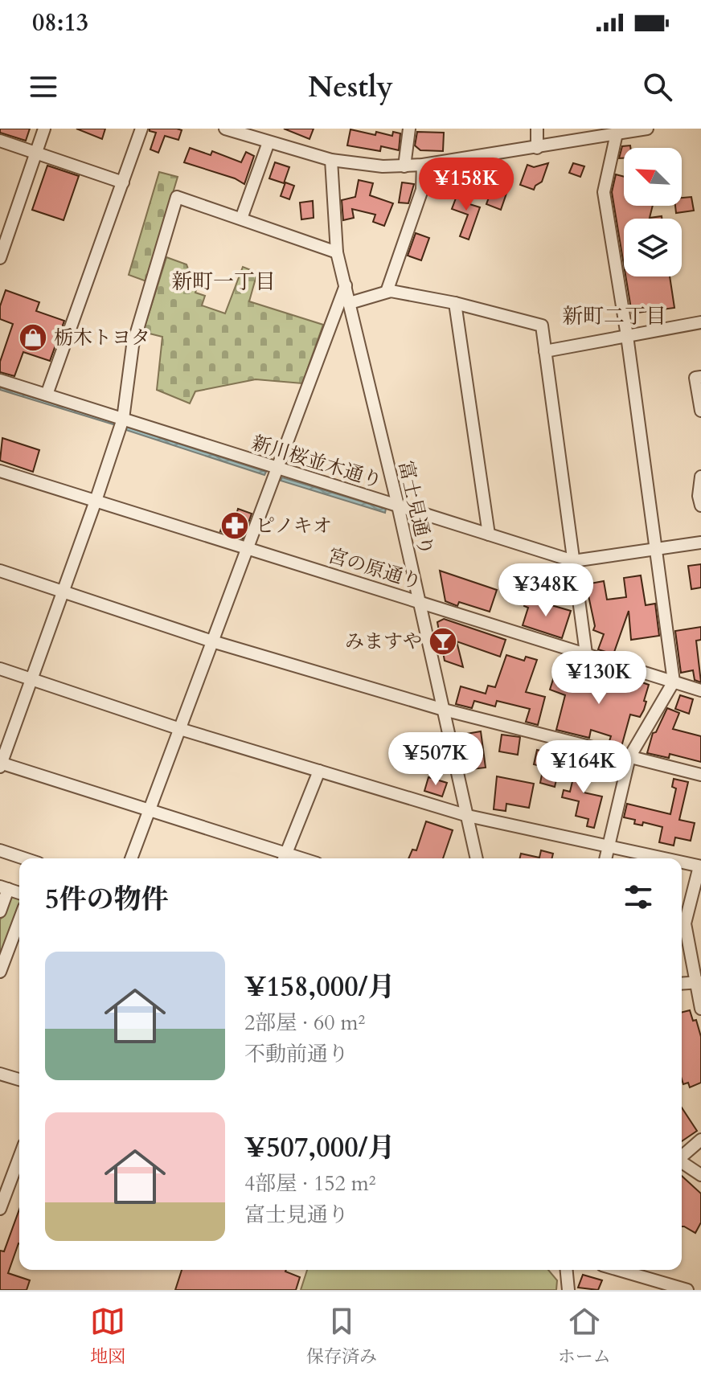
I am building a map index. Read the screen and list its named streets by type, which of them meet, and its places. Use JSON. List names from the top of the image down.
{
  "streets": {
    "street": ["新川桜並木通り", "富士見通り", "宮の原通り"]
  },
  "crossings": [
    ["新川桜並木通り", "富士見通り"],
    ["富士見通り", "宮の原通り"]
  ],
  "districts": ["新町一丁目", "新町二丁目"],
  "places": {
    "shop": ["栃木トヨタ"],
    "pharmacy": ["ピノキオ"],
    "bar": ["みますや"]
  },
  "north": "top left",
  "page": {
    "status": "08:13",
    "header": "Nestly",
    "price": [
      "¥158K",
      "¥348K",
      "¥130K",
      "¥507K",
      "¥164K"
    ],
    "heading": "5件の物件",
    "list": [
      {
        "name": "¥158,000/月",
        "note": "2部屋 · 60 m² · 不動前通り"
      },
      {
        "name": "¥507,000/月",
        "note": "4部屋 · 152 m² · 富士見通り"
      }
    ],
    "tabs": ["地図", "保存済み", "ホーム"]
  }
}
